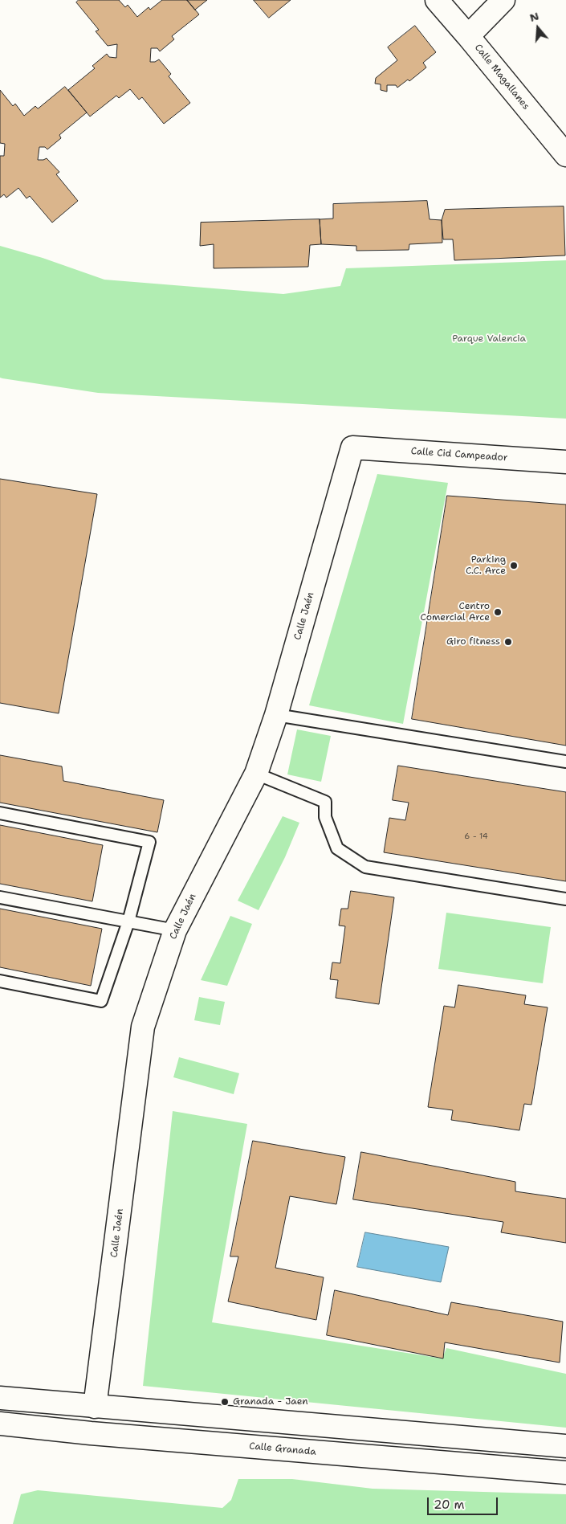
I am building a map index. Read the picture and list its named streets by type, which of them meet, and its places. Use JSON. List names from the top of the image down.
{
  "streets": {
    "street": [
      "Calle Magallanes",
      "Calle Cid Campeador",
      "Calle Jaén",
      "Calle Granada"
    ]
  },
  "crossings": [
    ["Calle Cid Campeador", "Calle Jaén"]
  ],
  "parks": ["Parque Valencia"],
  "places": [
    "Parking C.C. Arce",
    "Centro Comercial Arce",
    "Giro fitness",
    "Granada - Jaen"
  ],
  "house_numbers": ["6 - 14"],
  "scale_bar": "20 m",
  "north": "top"
}
